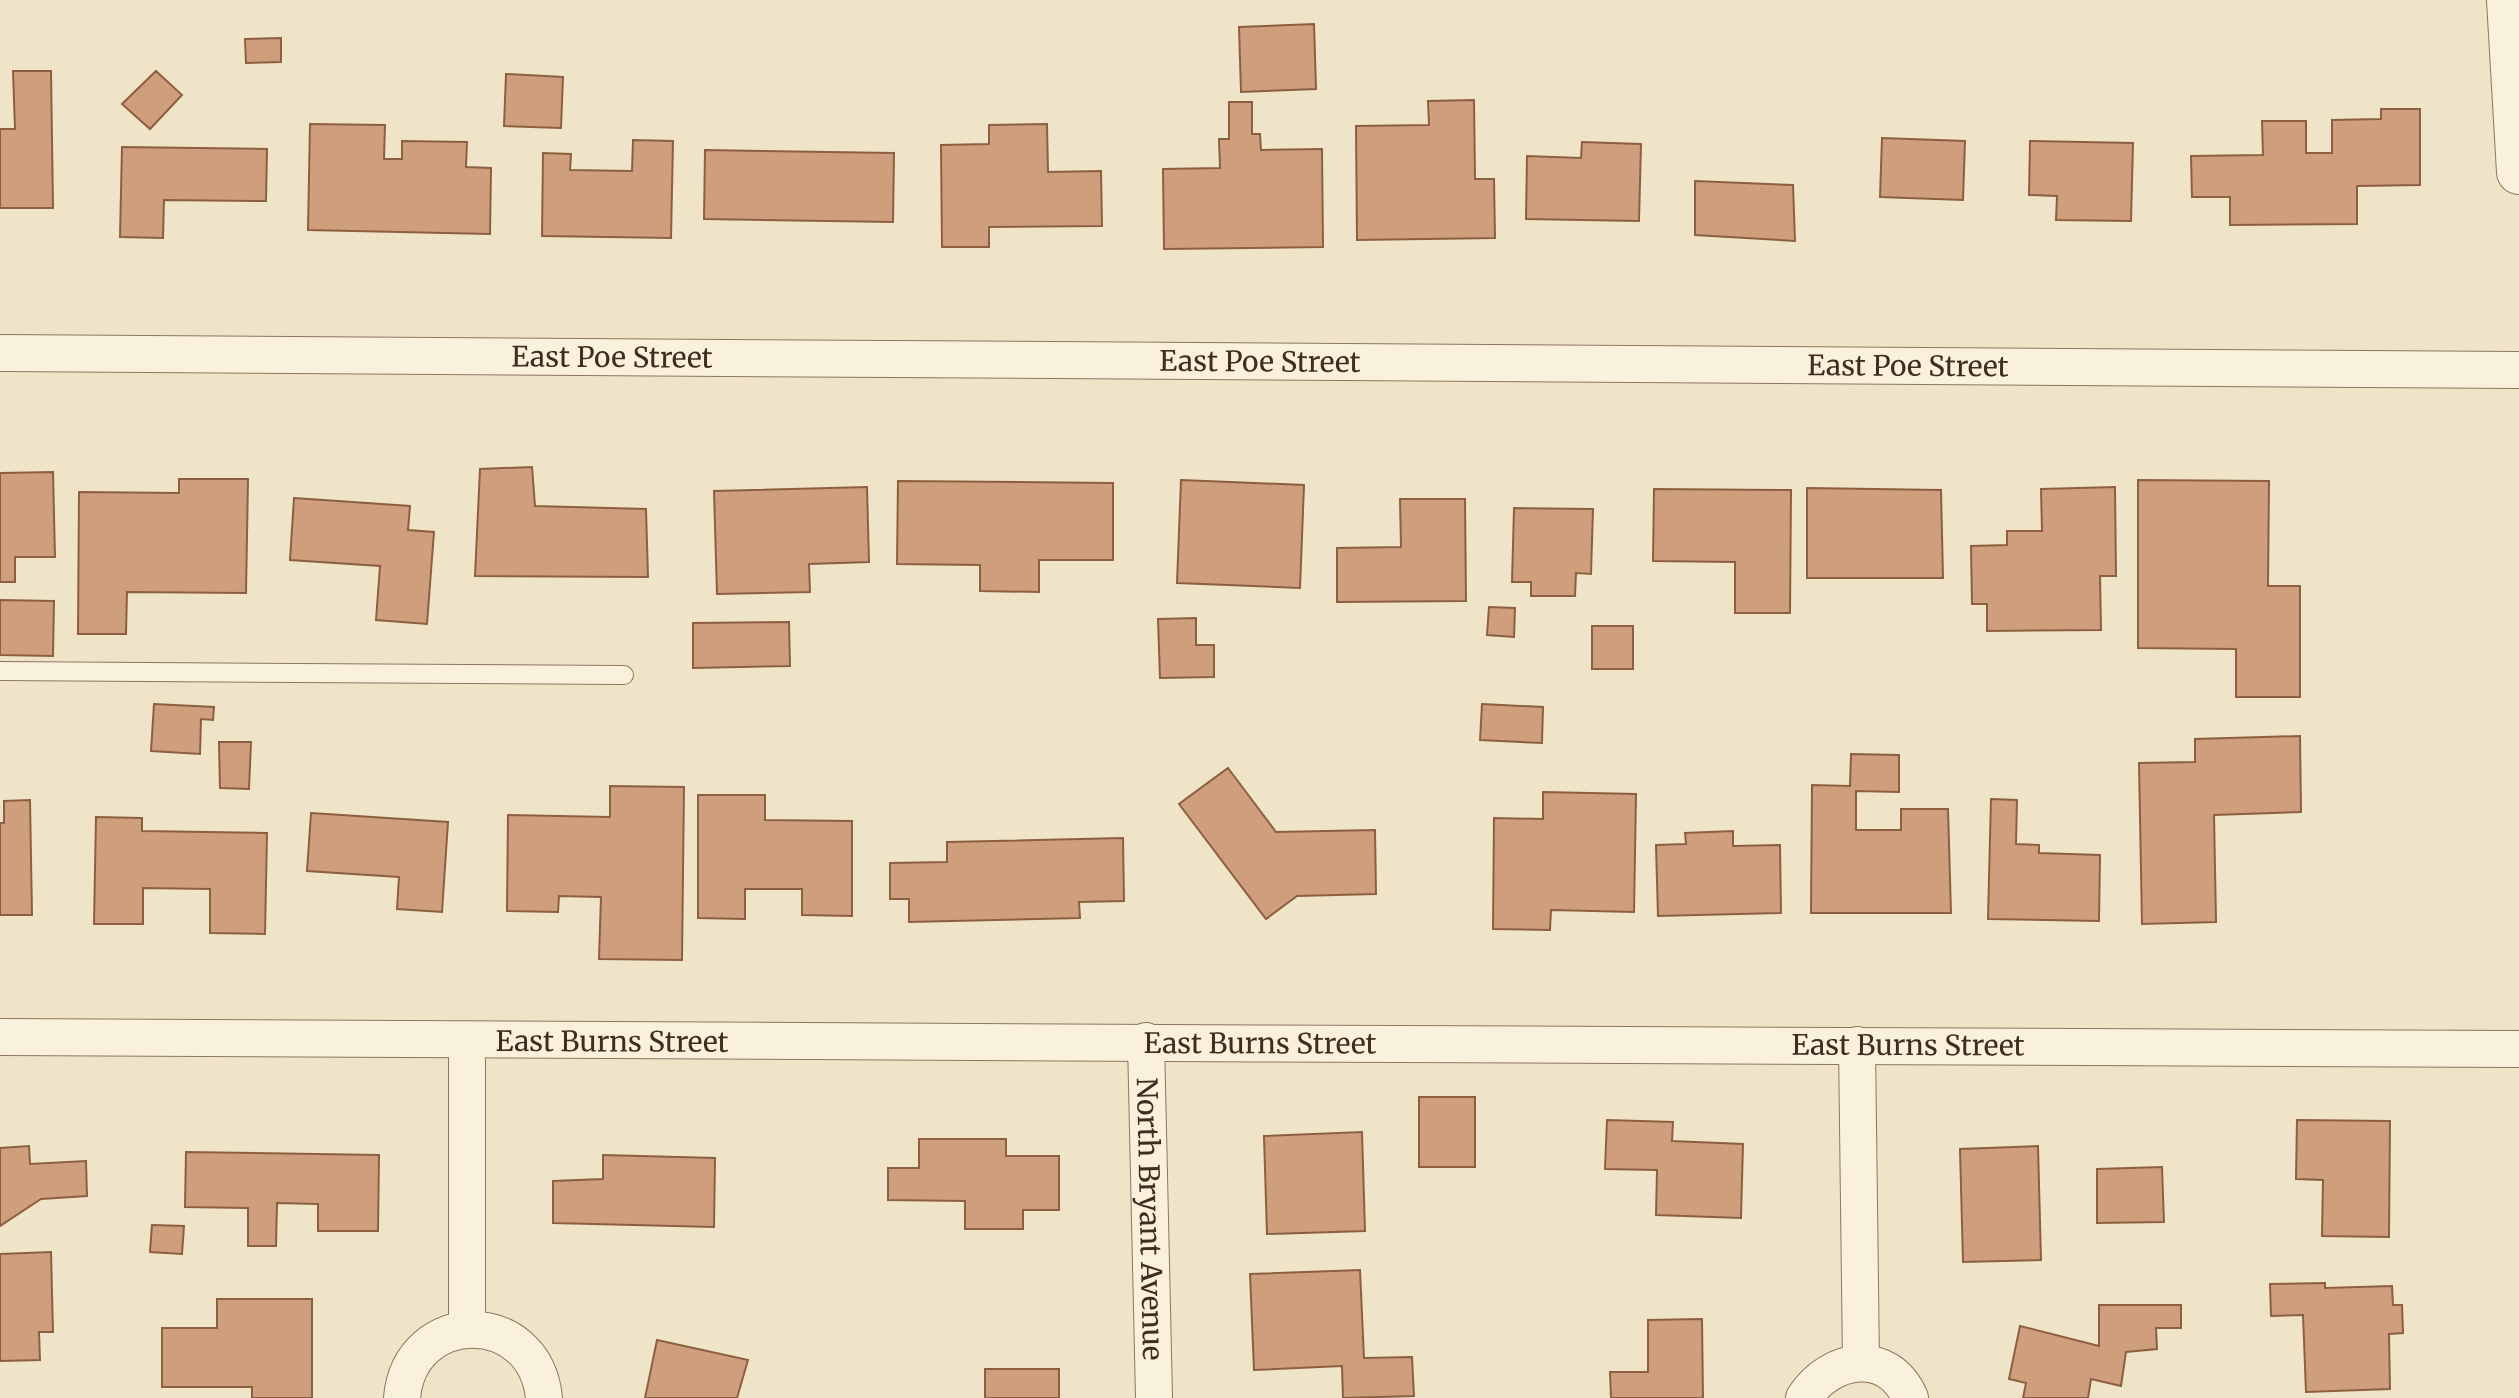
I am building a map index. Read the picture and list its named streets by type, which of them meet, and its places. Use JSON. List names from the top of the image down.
{
  "streets": {
    "street": ["East Poe Street", "East Burns Street", "North Bryant Avenue"]
  },
  "crossings": [
    ["East Burns Street", "North Bryant Avenue"]
  ]
}
